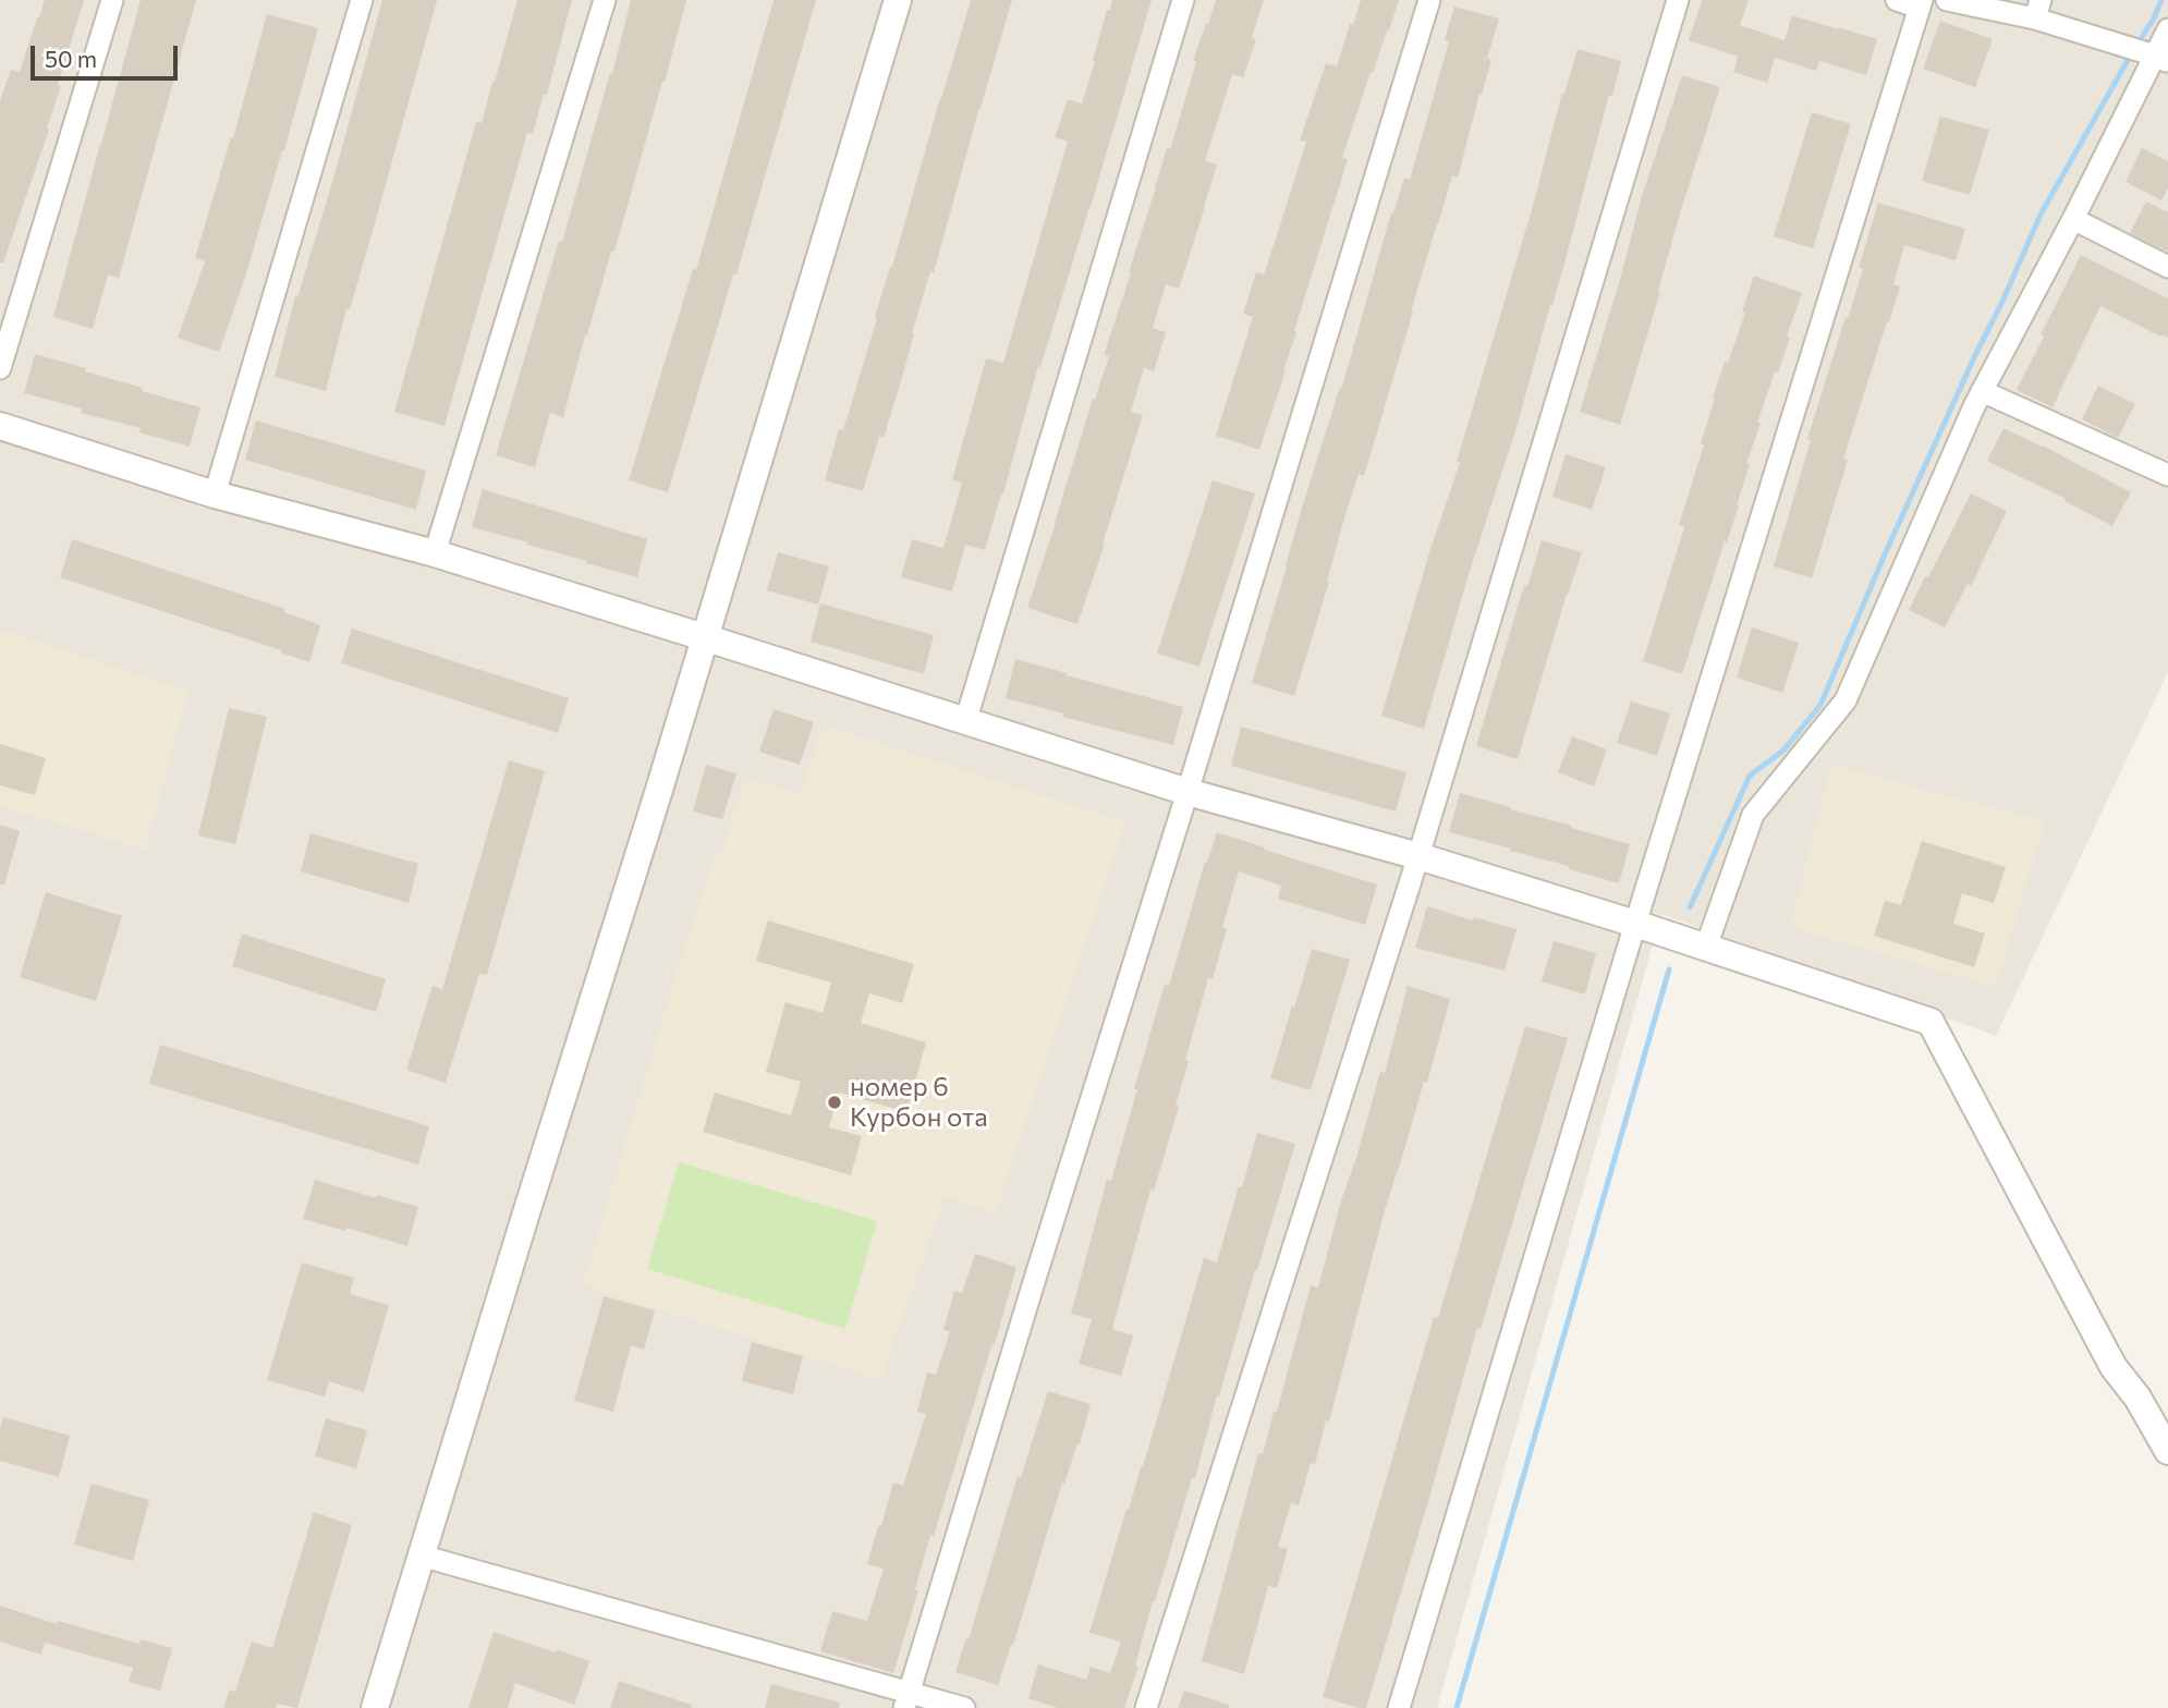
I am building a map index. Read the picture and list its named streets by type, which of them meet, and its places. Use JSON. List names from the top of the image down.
{
  "places": ["номер 6 Курбон ота"],
  "scale_bar": "50 m"
}
